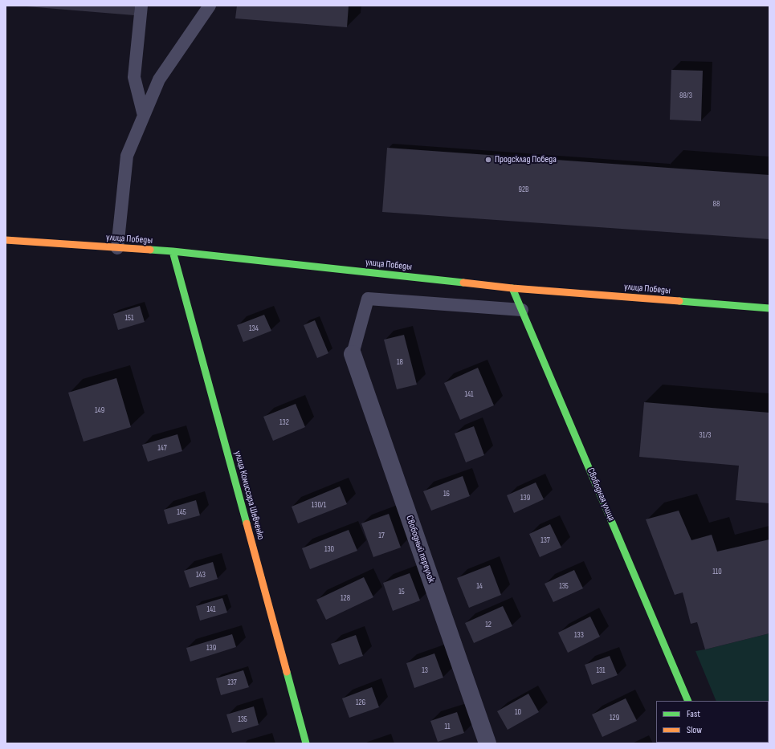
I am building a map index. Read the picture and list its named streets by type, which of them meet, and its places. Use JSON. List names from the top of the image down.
{
  "streets": {
    "street": [
      "улица Победы",
      "Свободная улица",
      "улица Комиссара Шевченко",
      "Свободный переулок"
    ]
  },
  "crossings": [
    ["улица Победы", "Свободная улица"],
    ["улица Победы", "улица Комиссара Шевченко"]
  ],
  "places": ["Продсклад Победа"],
  "house_numbers": [
    "88/3",
    "92В",
    "88",
    "151",
    "134",
    "18",
    "141",
    "149",
    "132",
    "31/3",
    "147",
    "16",
    "139",
    "130/1",
    "145",
    "17",
    "137",
    "130",
    "110",
    "143",
    "14",
    "135",
    "15",
    "128",
    "141",
    "12",
    "133",
    "139",
    "13",
    "131",
    "137",
    "126",
    "10",
    "129",
    "135",
    "11"
  ],
  "legend": ["Fast", "Slow"]
}
